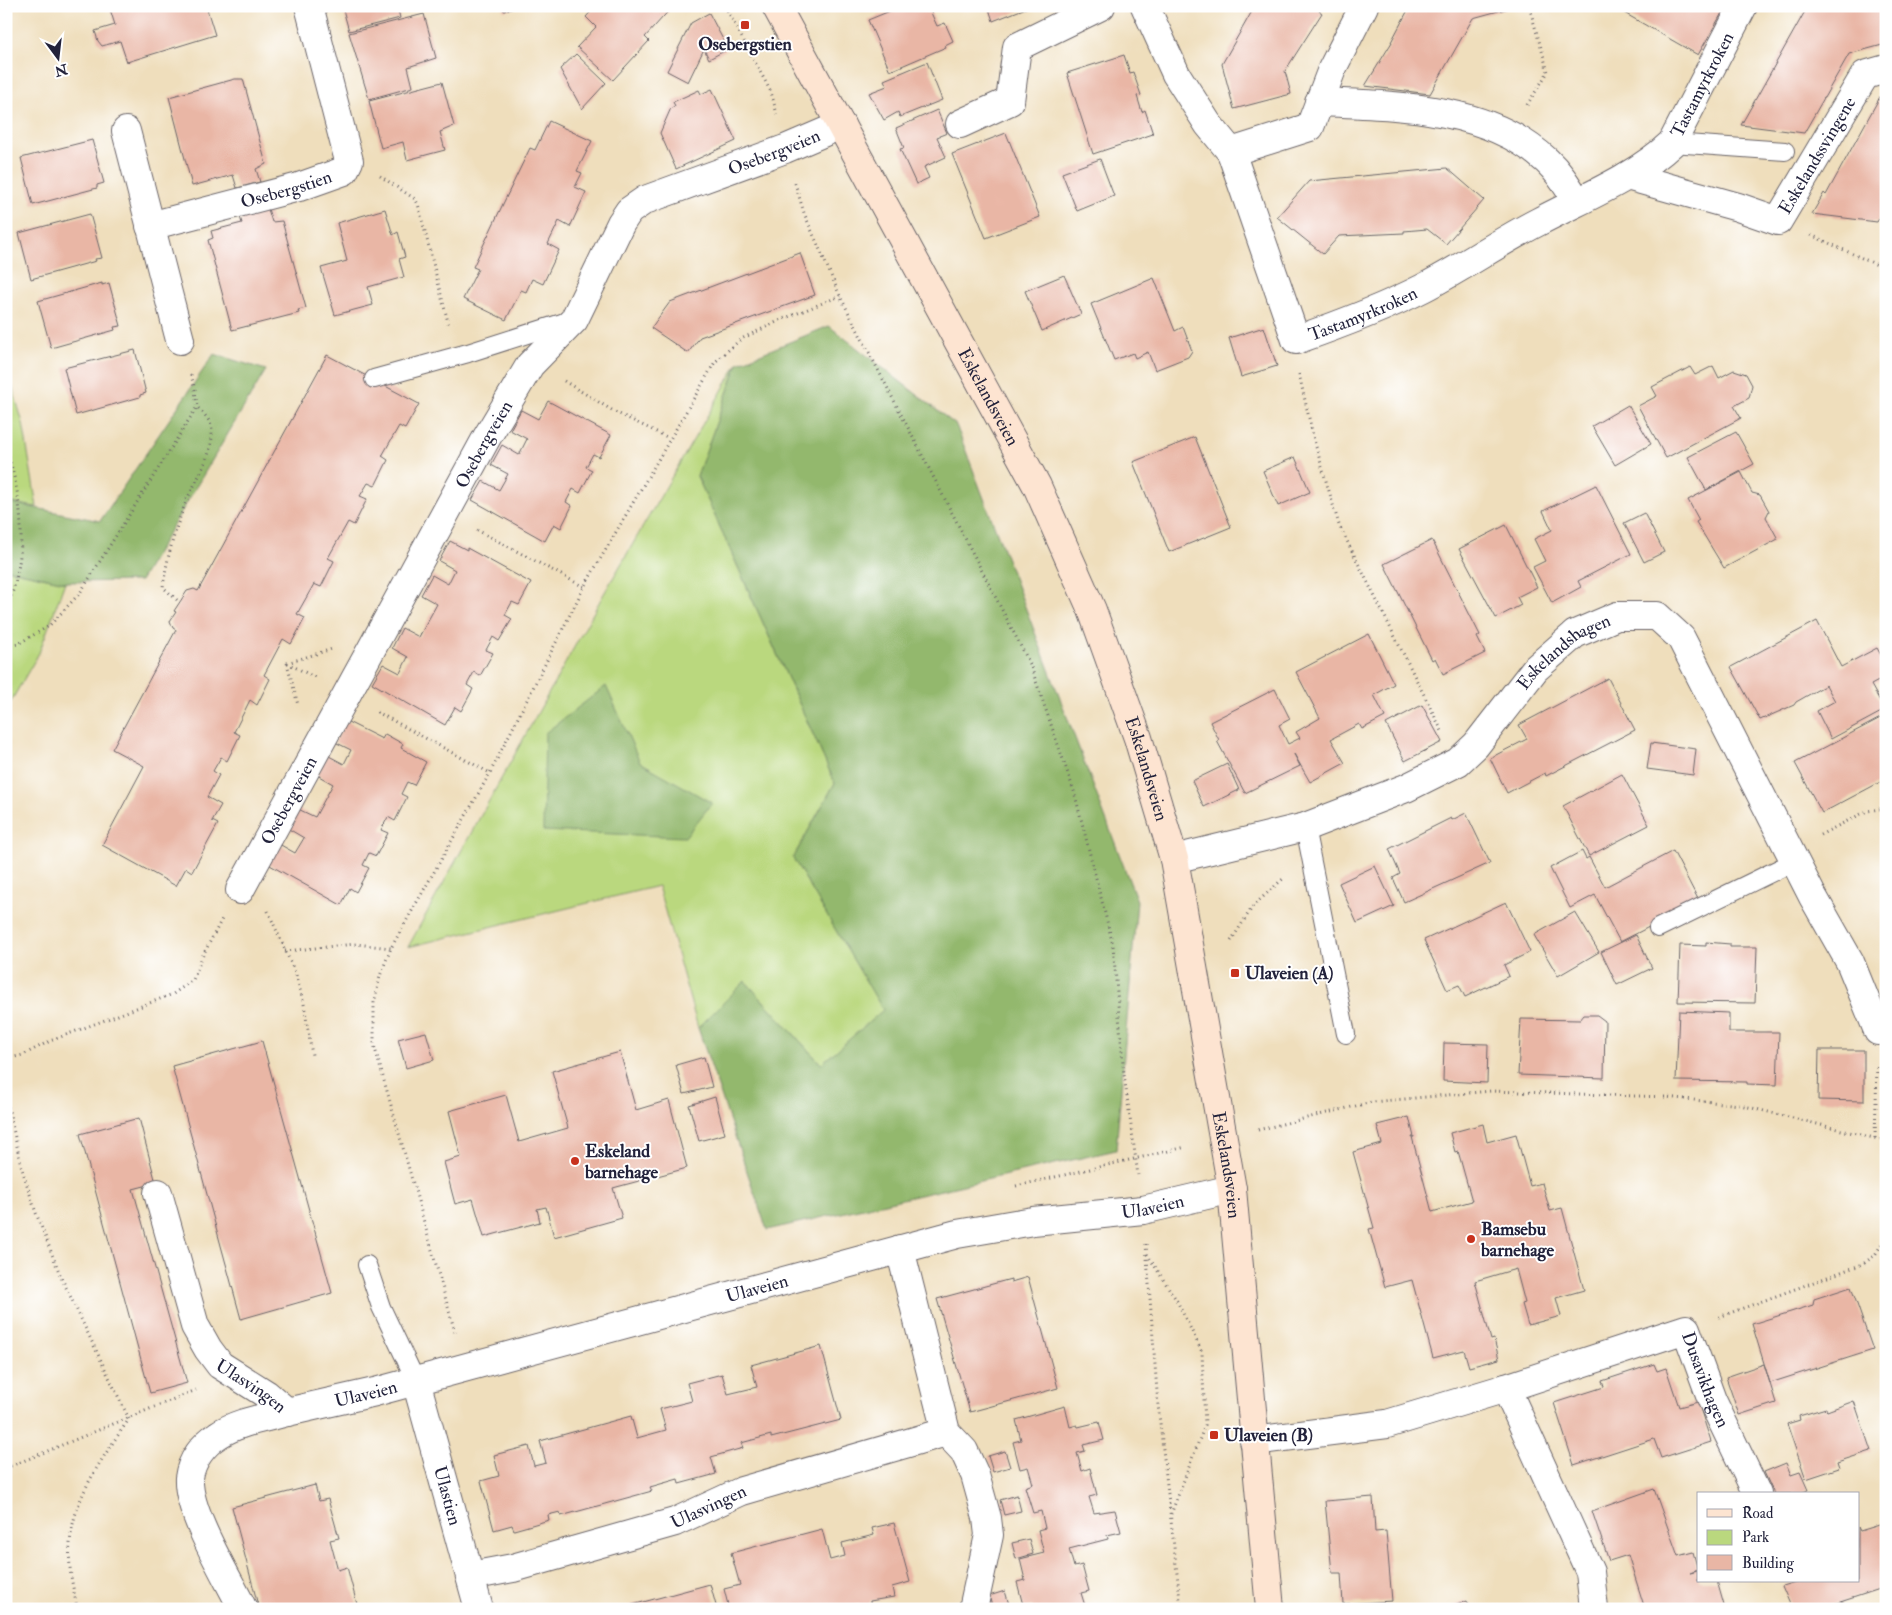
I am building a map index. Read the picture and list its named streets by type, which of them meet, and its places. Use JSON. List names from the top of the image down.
{
  "streets": {
    "main road": ["Eskelandsveien"],
    "street": [
      "Tastamyrkroken",
      "Osebergveien",
      "Eskelandssvingene",
      "Osebergstien",
      "Eskelandshagen",
      "Ulaveien",
      "Dusavikhagen",
      "Ulasvingen",
      "Ulastien"
    ]
  },
  "crossings": [
    ["Tastamyrkroken", "Eskelandssvingene"],
    ["Osebergveien", "Eskelandsveien"],
    ["Eskelandsveien", "Eskelandshagen"],
    ["Eskelandsveien", "Ulaveien"],
    ["Eskelandsveien", "Dusavikhagen"],
    ["Ulaveien", "Ulasvingen"],
    ["Ulaveien", "Ulastien"],
    ["Ulasvingen", "Ulastien"]
  ],
  "places": {
    "transit": ["Osebergstien", "Ulaveien (A)", "Ulaveien (B)"],
    "other": ["Eskeland barnehage", "Bamsebu barnehage"]
  },
  "legend": ["Road", "Park", "Building"],
  "north": "bottom"
}
